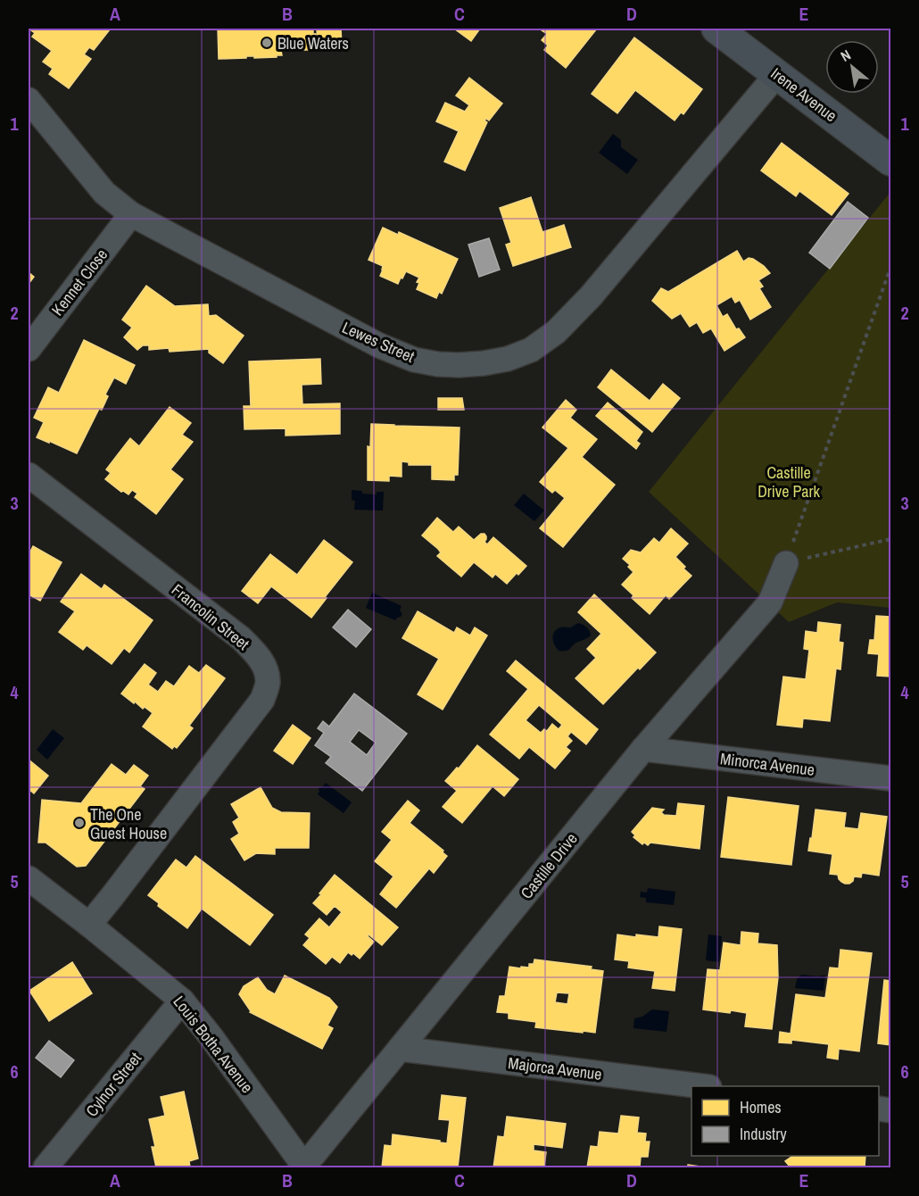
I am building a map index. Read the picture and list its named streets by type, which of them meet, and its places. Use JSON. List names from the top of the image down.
{
  "streets": {
    "street": [
      "Irene Avenue",
      "Kennet Close",
      "Lewes Street",
      "Francolin Street",
      "Minorca Avenue",
      "Castille Drive",
      "Louis Botha Avenue",
      "Majorca Avenue",
      "Cylnor Street"
    ]
  },
  "crossings": [
    ["Irene Avenue", "Lewes Street"],
    ["Kennet Close", "Lewes Street"],
    ["Francolin Street", "Louis Botha Avenue"],
    ["Minorca Avenue", "Castille Drive"],
    ["Castille Drive", "Louis Botha Avenue"],
    ["Castille Drive", "Majorca Avenue"],
    ["Louis Botha Avenue", "Cylnor Street"]
  ],
  "parks": ["Castille Drive Park"],
  "places": ["Blue Waters", "The One Guest House"],
  "legend": ["Homes", "Industry"],
  "north": "top left",
  "grid": {
    "columns": [
      "A",
      "B",
      "C",
      "D",
      "E"
    ],
    "rows": [
      "1",
      "2",
      "3",
      "4",
      "5",
      "6"
    ]
  }
}
